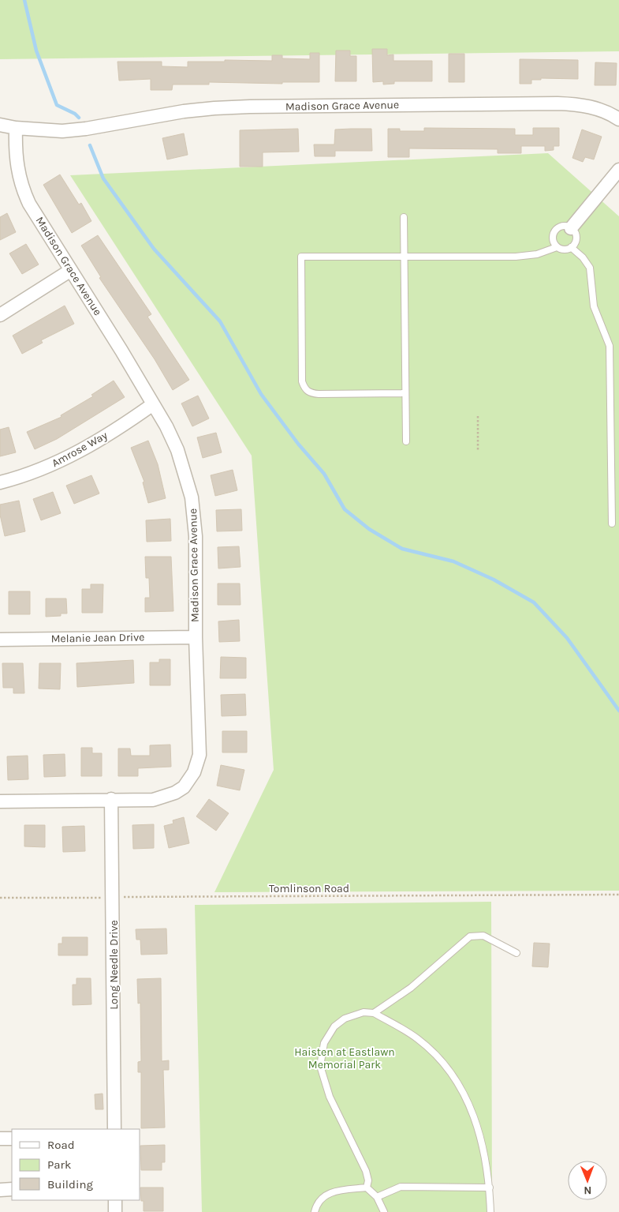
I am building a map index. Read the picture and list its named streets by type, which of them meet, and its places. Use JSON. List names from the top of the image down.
{
  "streets": {
    "street": [
      "Madison Grace Avenue",
      "Amrose Way",
      "Melanie Jean Drive",
      "Long Needle Drive"
    ],
    "path": ["Tomlinson Road"]
  },
  "crossings": [
    ["Madison Grace Avenue", "Amrose Way"],
    ["Madison Grace Avenue", "Melanie Jean Drive"],
    ["Madison Grace Avenue", "Long Needle Drive"],
    ["Tomlinson Road", "Long Needle Drive"]
  ],
  "parks": ["Haisten at Eastlawn Memorial Park"],
  "legend": ["Road", "Park", "Building"],
  "north": "bottom"
}
